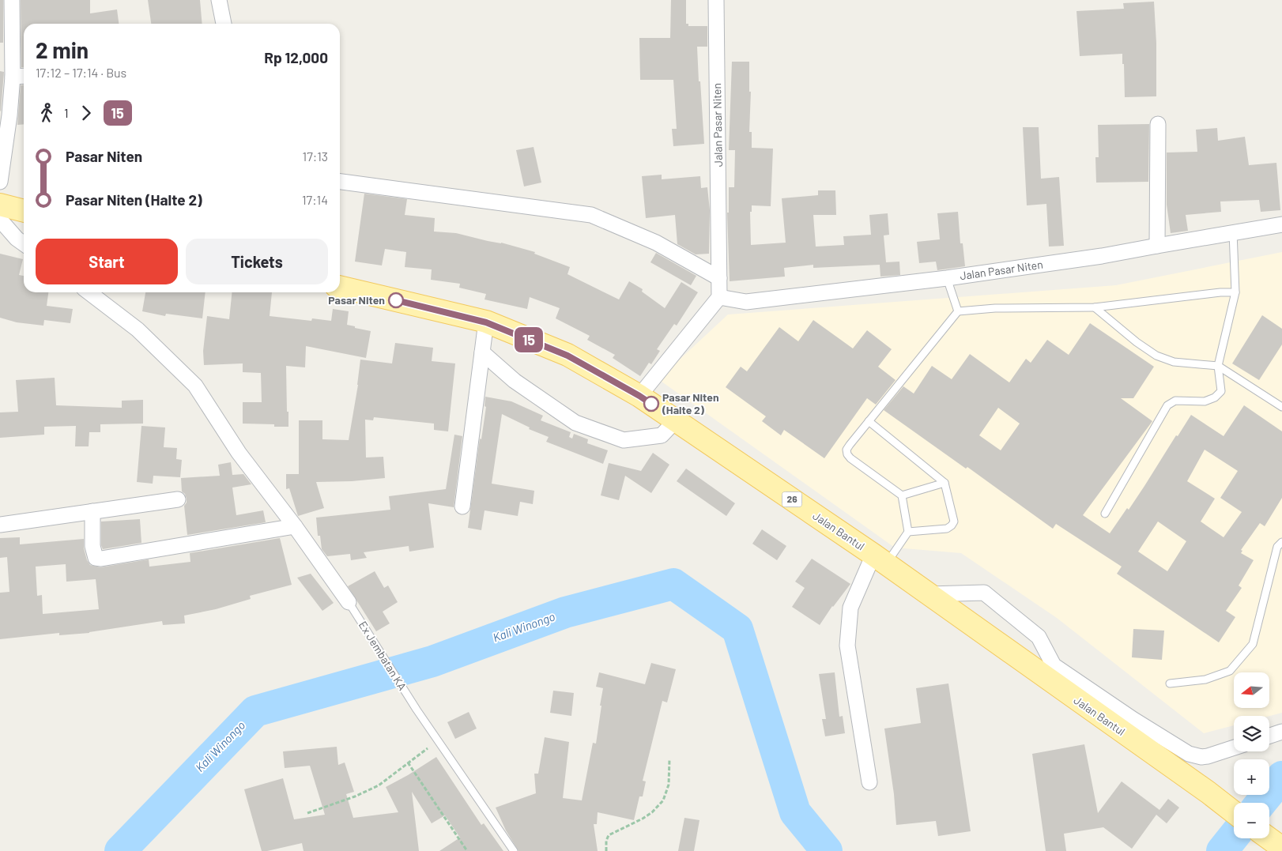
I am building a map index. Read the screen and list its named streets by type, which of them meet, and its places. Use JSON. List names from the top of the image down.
{
  "streets": {
    "main road": ["26", "Jalan Bantul"],
    "street": ["Jalan Pasar Niten"],
    "lane": ["Ex Jembatan KA"]
  },
  "water": ["Kali Winongo"],
  "places": ["Pasar Niten", "Pasar Niten (Halte 2)"],
  "lines": ["bus line 15"],
  "north": "left",
  "page": {
    "on_map": "15",
    "heading": ["2 min", "17:12 – 17:14 · Bus", "Rp 12,000"],
    "legs": ["1", "15"],
    "list": [
      {
        "name": "Pasar Niten",
        "value": "17:13"
      },
      {
        "name": "Pasar Niten (Halte 2)",
        "value": "17:14"
      }
    ],
    "buttons": ["Start", "Tickets"],
    "map_buttons": ["+", "−"]
  }
}
